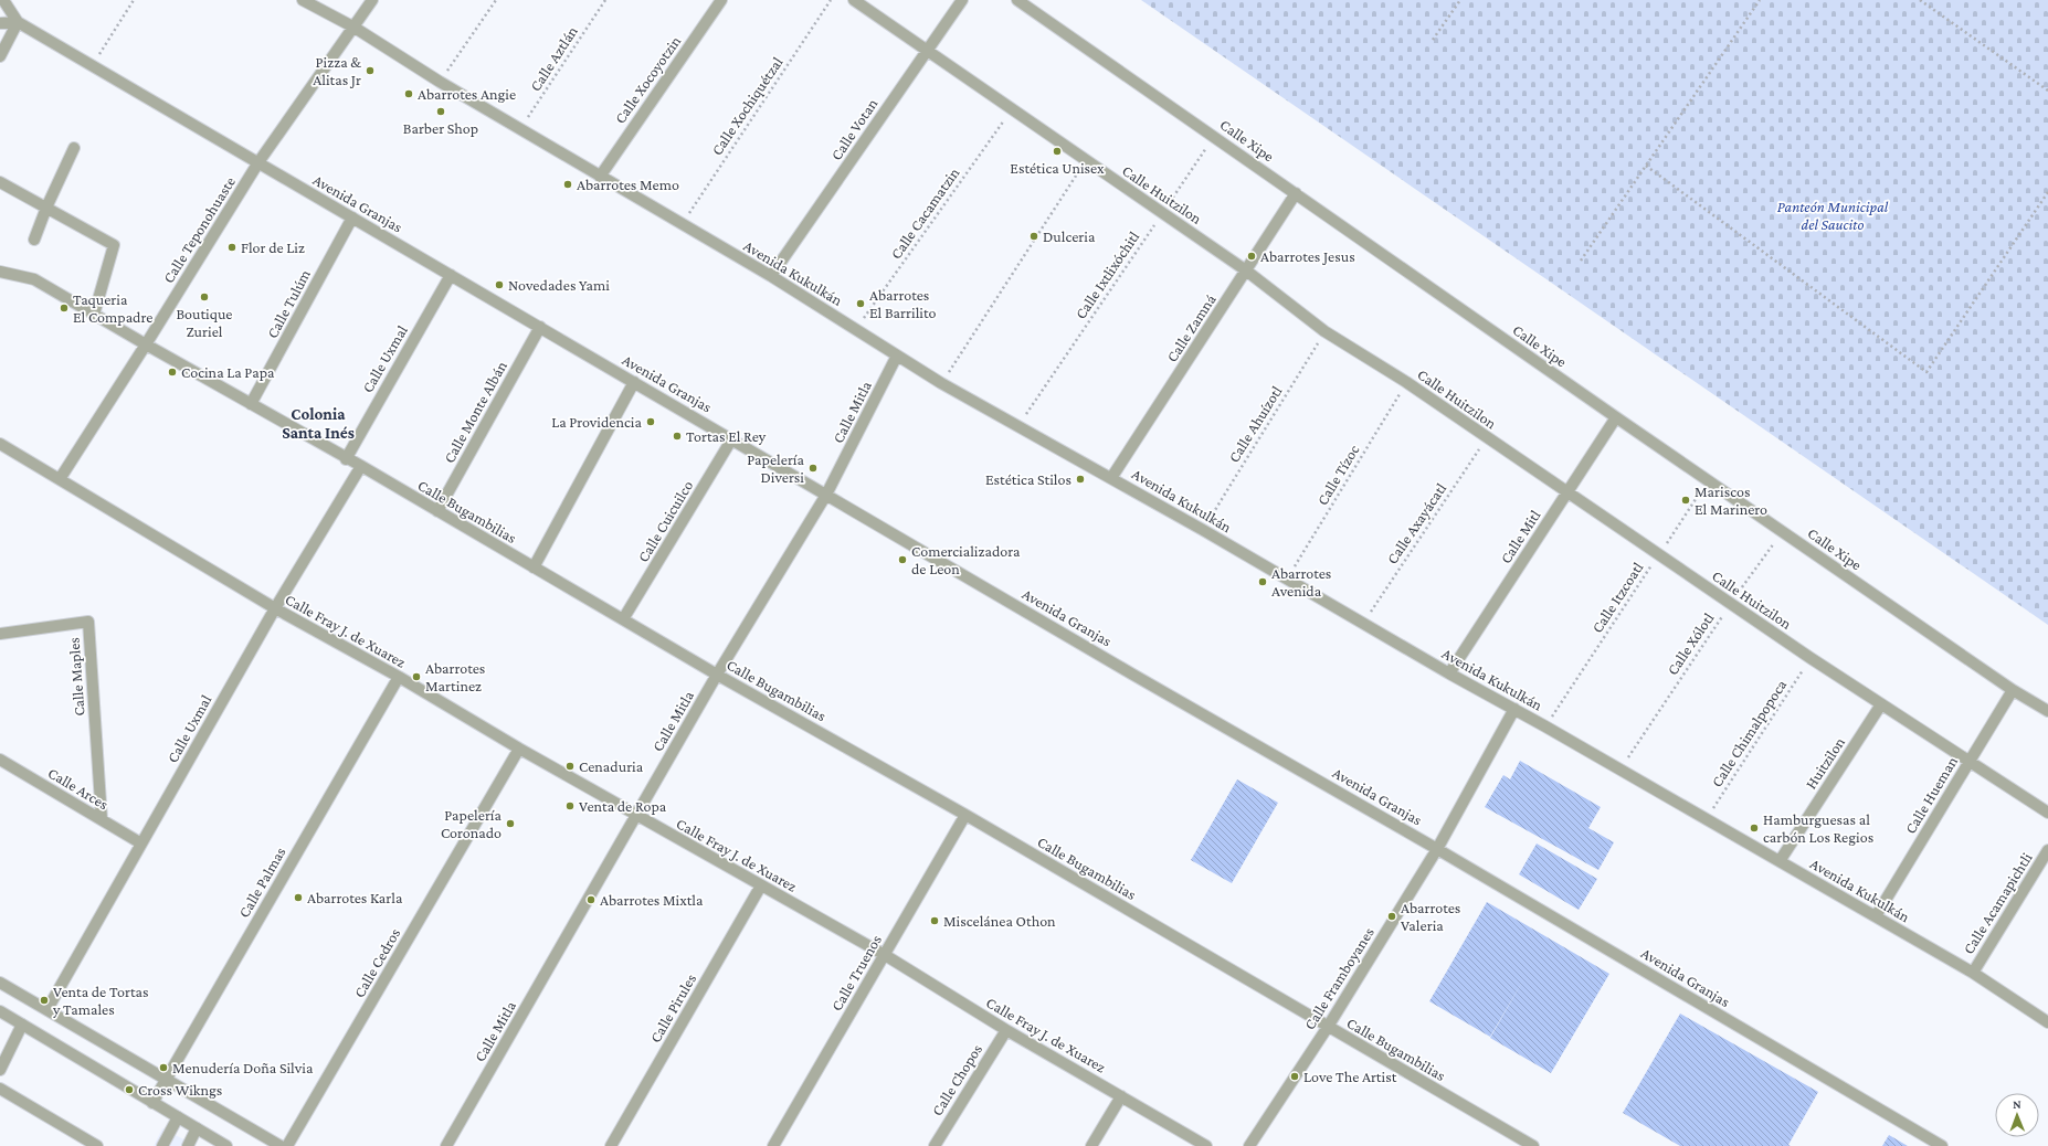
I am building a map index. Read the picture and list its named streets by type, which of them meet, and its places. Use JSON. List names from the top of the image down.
{
  "streets": {
    "street": [
      "Calle Xocoyotzin",
      "Calle Votan",
      "Calle Xipe",
      "Calle Huitzilon",
      "Avenida Granjas",
      "Calle Teponohuaste",
      "Avenida Kukulkán",
      "Calle Tulúm",
      "Calle Zamná",
      "Calle Uxmal",
      "Calle Monte Albán",
      "Calle Mitla",
      "Calle Bugambilias",
      "Calle Cuicuilco",
      "Calle Mitl",
      "Calle Fray J. de Xuarez",
      "Calle Maples",
      "Huitzilon",
      "Calle Arces",
      "Calle Hueman",
      "Calle Palmas",
      "Calle Acamapichtli",
      "Calle Cedros",
      "Calle Truenos",
      "Calle Framboyanes",
      "Calle Pirules",
      "Calle Chopos"
    ],
    "path": [
      "Calle Aztlán",
      "Calle Xochiquétzal",
      "Calle Cacamatzin",
      "Calle Ixtlixóchitl",
      "Calle Ahuízotl",
      "Calle Tízoc",
      "Calle Axayácatl",
      "Calle Itzcoatl",
      "Calle Xólotl",
      "Calle Chimalpopoca"
    ]
  },
  "crossings": [
    ["Calle Aztlán", "Avenida Kukulkán"],
    ["Calle Xocoyotzin", "Avenida Kukulkán"],
    ["Calle Xochiquétzal", "Avenida Kukulkán"],
    ["Calle Votan", "Calle Huitzilon"],
    ["Calle Votan", "Avenida Kukulkán"],
    ["Calle Xipe", "Calle Ixtlixóchitl"],
    ["Calle Xipe", "Calle Zamná"],
    ["Calle Xipe", "Calle Mitl"],
    ["Calle Xipe", "Calle Itzcoatl"],
    ["Calle Xipe", "Calle Xólotl"],
    ["Calle Xipe", "Calle Hueman"],
    ["Calle Huitzilon", "Calle Cacamatzin"],
    ["Calle Huitzilon", "Calle Ixtlixóchitl"],
    ["Calle Huitzilon", "Calle Zamná"],
    ["Calle Huitzilon", "Calle Ahuízotl"],
    ["Calle Huitzilon", "Calle Tízoc"],
    ["Calle Huitzilon", "Calle Axayácatl"],
    ["Calle Huitzilon", "Calle Mitl"],
    ["Calle Huitzilon", "Calle Itzcoatl"],
    ["Calle Huitzilon", "Calle Xólotl"],
    ["Calle Huitzilon", "Calle Chimalpopoca"],
    ["Calle Huitzilon", "Huitzilon"],
    ["Calle Huitzilon", "Calle Hueman"],
    ["Avenida Granjas", "Calle Teponohuaste"],
    ["Avenida Granjas", "Calle Tulúm"],
    ["Avenida Granjas", "Calle Uxmal"],
    ["Avenida Granjas", "Calle Monte Albán"],
    ["Avenida Granjas", "Calle Mitla"],
    ["Avenida Granjas", "Calle Cuicuilco"],
    ["Avenida Granjas", "Calle Framboyanes"],
    ["Calle Cacamatzin", "Avenida Kukulkán"],
    ["Calle Teponohuaste", "Avenida Kukulkán"],
    ["Calle Teponohuaste", "Calle Bugambilias"],
    ["Calle Teponohuaste", "Calle Fray J. de Xuarez"],
    ["Avenida Kukulkán", "Calle Ixtlixóchitl"],
    ["Avenida Kukulkán", "Calle Zamná"],
    ["Avenida Kukulkán", "Calle Mitla"],
    ["Avenida Kukulkán", "Calle Ahuízotl"],
    ["Avenida Kukulkán", "Calle Tízoc"],
    ["Avenida Kukulkán", "Calle Axayácatl"],
    ["Avenida Kukulkán", "Calle Mitl"],
    ["Avenida Kukulkán", "Calle Itzcoatl"],
    ["Avenida Kukulkán", "Calle Xólotl"],
    ["Avenida Kukulkán", "Calle Chimalpopoca"],
    ["Avenida Kukulkán", "Huitzilon"],
    ["Avenida Kukulkán", "Calle Hueman"],
    ["Avenida Kukulkán", "Calle Acamapichtli"],
    ["Avenida Kukulkán", "Calle Framboyanes"],
    ["Calle Tulúm", "Calle Bugambilias"],
    ["Calle Uxmal", "Calle Bugambilias"],
    ["Calle Uxmal", "Calle Fray J. de Xuarez"],
    ["Calle Uxmal", "Calle Arces"],
    ["Calle Monte Albán", "Calle Bugambilias"],
    ["Calle Mitla", "Calle Bugambilias"],
    ["Calle Mitla", "Calle Fray J. de Xuarez"],
    ["Calle Bugambilias", "Calle Cuicuilco"],
    ["Calle Bugambilias", "Calle Truenos"],
    ["Calle Bugambilias", "Calle Framboyanes"],
    ["Calle Fray J. de Xuarez", "Calle Palmas"],
    ["Calle Fray J. de Xuarez", "Calle Cedros"],
    ["Calle Fray J. de Xuarez", "Calle Truenos"],
    ["Calle Fray J. de Xuarez", "Calle Pirules"],
    ["Calle Fray J. de Xuarez", "Calle Chopos"],
    ["Calle Maples", "Calle Arces"]
  ],
  "districts": ["Colonia Santa Inés"],
  "parks": ["Panteón Municipal del Saucito"],
  "places": [
    "Pizza & Alitas Jr",
    "Abarrotes Angie",
    "Barber Shop",
    "Estética Unisex",
    "Abarrotes Memo",
    "Dulceria",
    "Flor de Liz",
    "Abarrotes Jesus",
    "Novedades Yami",
    "Boutique Zuriel",
    "Abarrotes El Barrilito",
    "Taqueria El Compadre",
    "Cocina La Papa",
    "La Providencia",
    "Tortas El Rey",
    "Papelería Diversi",
    "Estética Stilos",
    "Mariscos El Marinero",
    "Comercializadora de Leon",
    "Abarrotes Avenida",
    "Abarrotes Martinez",
    "Cenaduria",
    "Venta de Ropa",
    "Papelería Coronado",
    "Hamburguesas al carbón Los Regios",
    "Abarrotes Karla",
    "Abarrotes Mixtla",
    "Abarrotes Valeria",
    "Miscelánea Othon",
    "Venta de Tortas y Tamales",
    "Menudería Doña Silvia",
    "Love The Artist",
    "Cross Wikngs"
  ],
  "north": "top"
}
